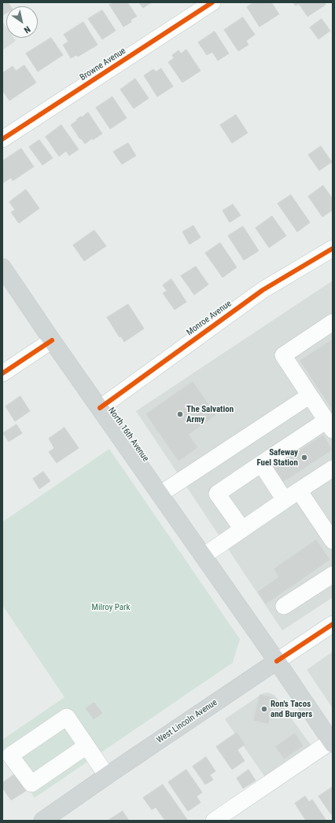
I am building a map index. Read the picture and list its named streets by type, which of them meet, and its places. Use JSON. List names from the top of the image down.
{
  "streets": {
    "main road": ["North 16th Avenue", "West Lincoln Avenue"],
    "street": ["Browne Avenue", "Monroe Avenue"]
  },
  "crossings": [
    ["Monroe Avenue", "North 16th Avenue"],
    ["North 16th Avenue", "West Lincoln Avenue"]
  ],
  "parks": ["Milroy Park"],
  "places": ["The Salvation Army", "Safeway Fuel Station", "Ron's Tacos and Burgers"],
  "north": "bottom right"
}
